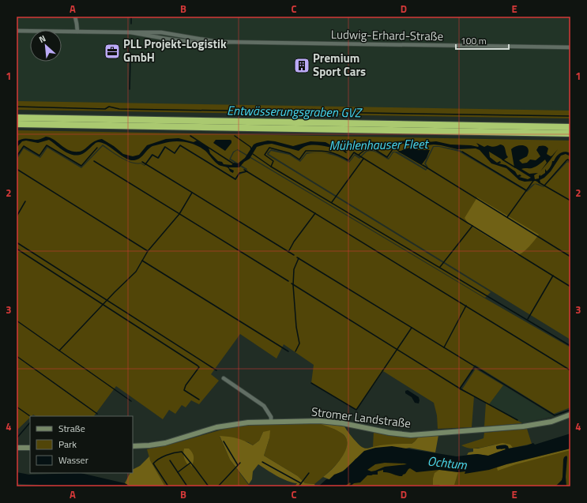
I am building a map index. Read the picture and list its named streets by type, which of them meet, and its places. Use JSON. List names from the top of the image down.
{
  "streets": {
    "main road": ["Stromer Landstraße"],
    "street": ["Ludwig-Erhard-Straße"]
  },
  "water": ["Entwässerungsgraben GVZ", "Mühlenhauser Fleet", "Ochtum"],
  "places": {
    "office": ["PLL Projekt-Logistik GmbH"],
    "building": ["Premium Sport Cars"]
  },
  "legend": ["Straße", "Park", "Wasser"],
  "scale_bar": "100 m",
  "north": "top left",
  "grid": {
    "columns": [
      "A",
      "B",
      "C",
      "D",
      "E"
    ],
    "rows": [
      "1",
      "2",
      "3",
      "4"
    ]
  }
}
